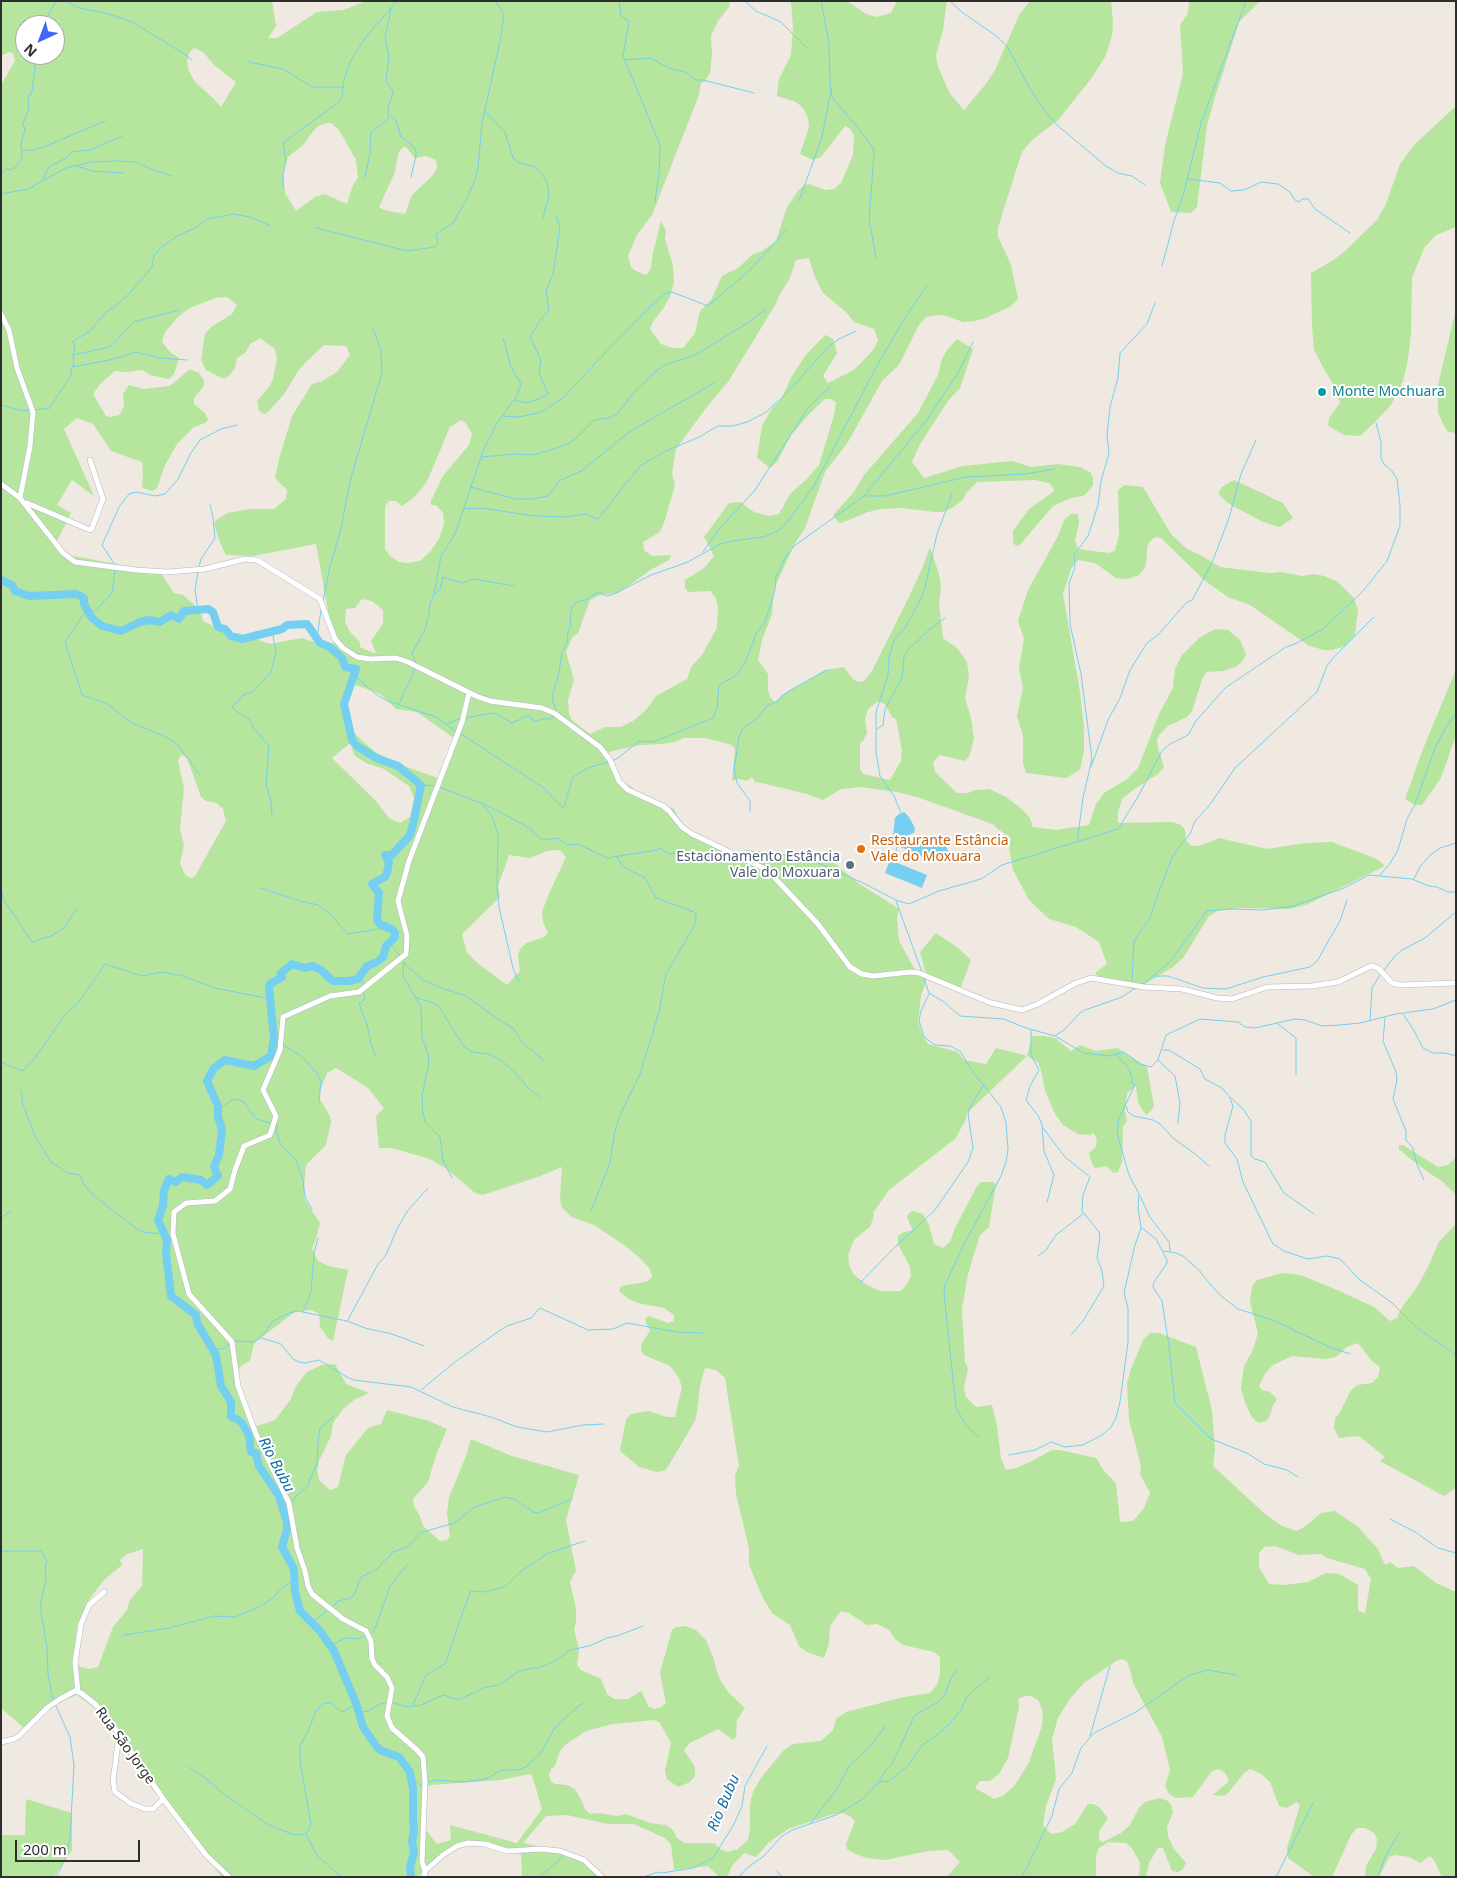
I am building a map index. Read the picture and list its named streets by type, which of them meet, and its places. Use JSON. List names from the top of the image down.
{
  "streets": {
    "street": ["Rua São Jorge"]
  },
  "water": ["Rio Bubu"],
  "places": ["Monte Mochuara", "Restaurante Estância Vale do Moxuara", "Estacionamento Estância Vale do Moxuara"],
  "scale_bar": "200 m",
  "north": "bottom left"
}
